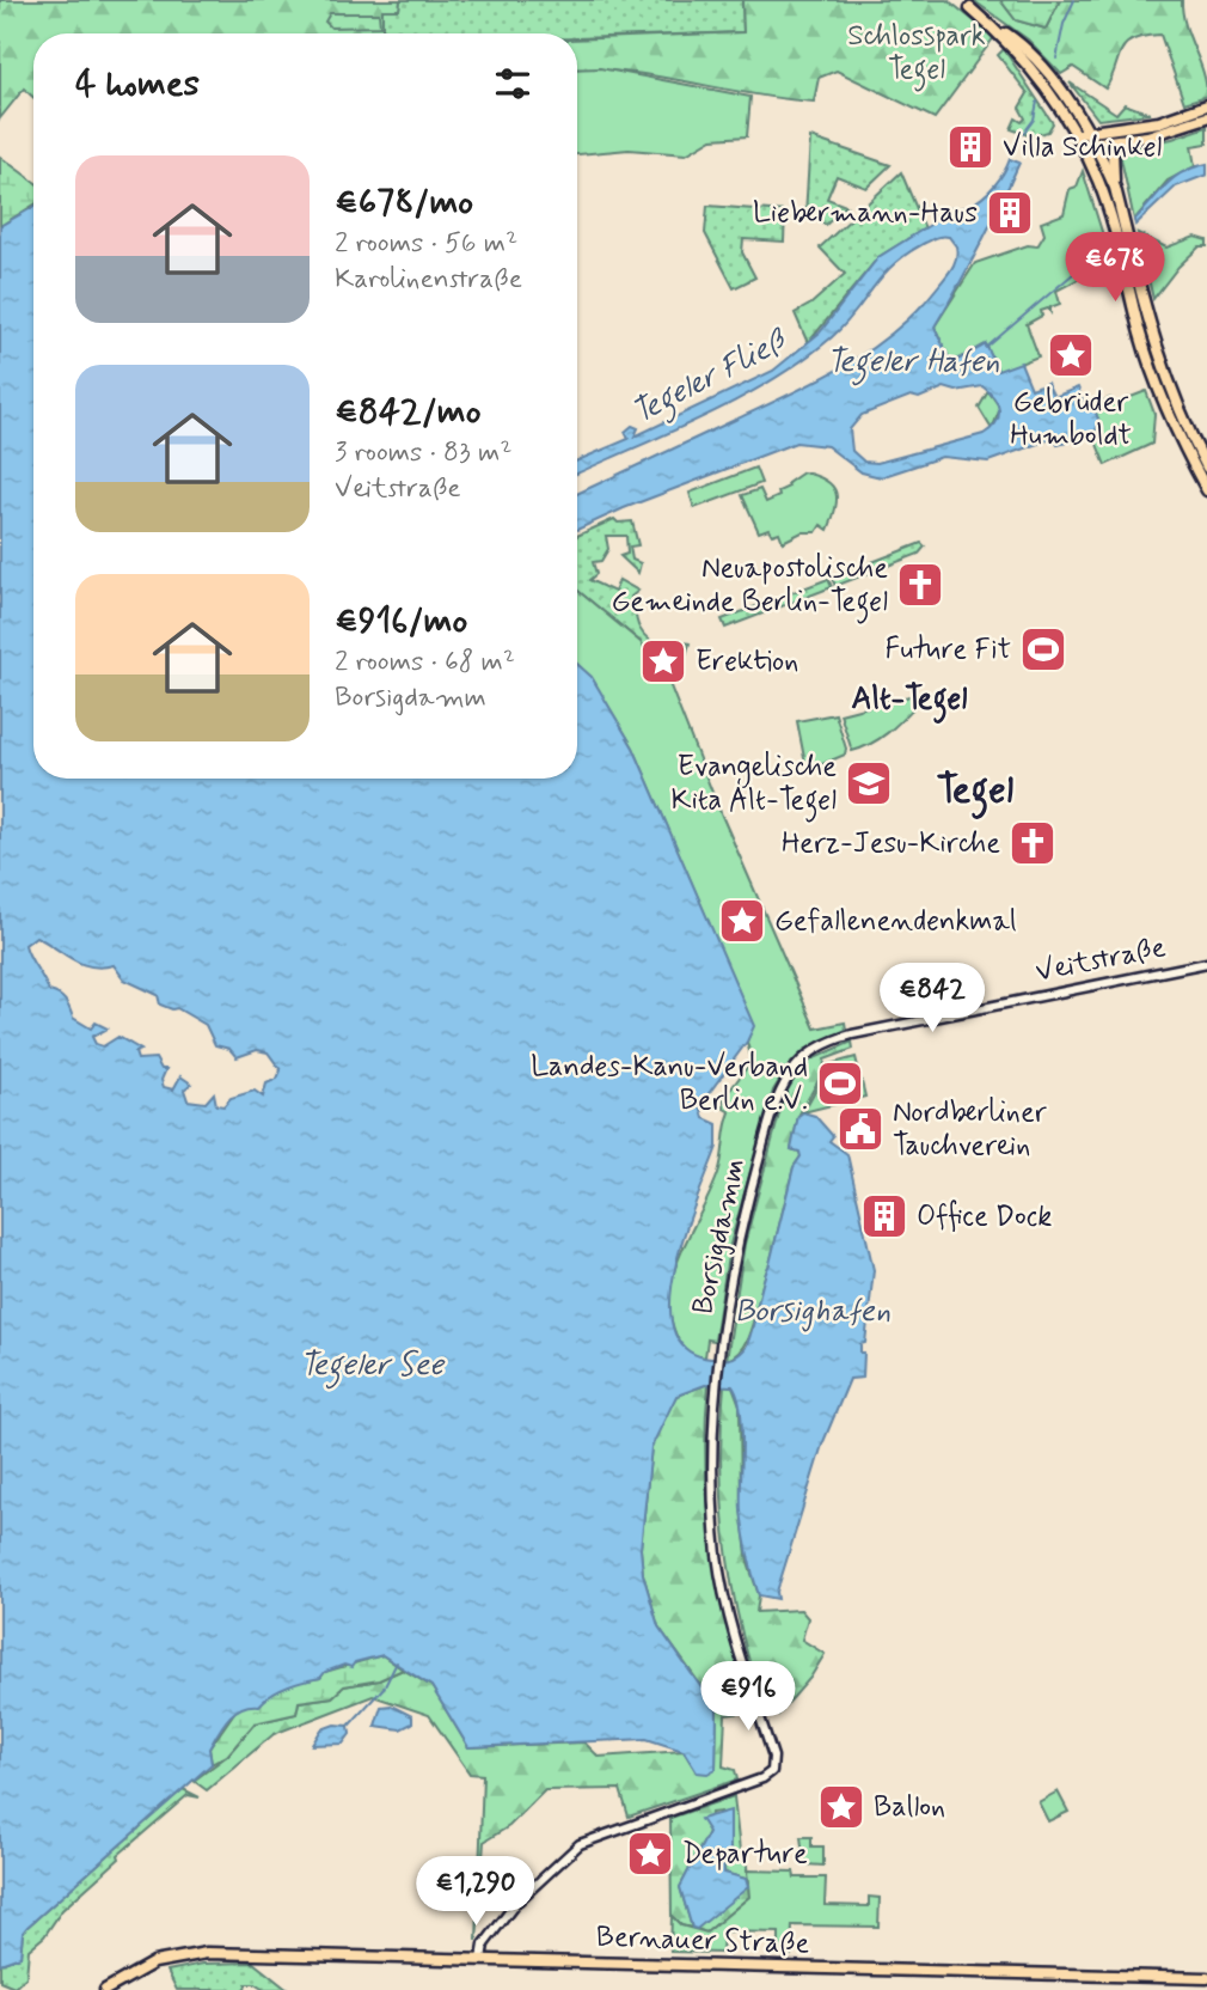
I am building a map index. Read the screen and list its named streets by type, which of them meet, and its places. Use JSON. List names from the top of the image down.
{
  "streets": {
    "main road": ["Bernauer Straße"],
    "street": ["Veitstraße", "Borsigdamm"]
  },
  "crossings": [
    ["Veitstraße", "Borsigdamm"],
    ["Borsigdamm", "Bernauer Straße"]
  ],
  "districts": ["Alt-Tegel", "Tegel"],
  "water": [
    "Tegeler Hafen",
    "Tegeler Fließ",
    "Borsighafen",
    "Tegeler See"
  ],
  "parks": ["Schlosspark Tegel"],
  "places": {
    "building": ["Villa Schinkel", "Liebermann-Haus", "Office Dock"],
    "place": [
      "Gebrüder Humboldt",
      "Erektion",
      "Gefallenendenkmal",
      "Ballon",
      "Departure"
    ],
    "church": ["Neuapostolische Gemeinde Berlin-Tegel", "Herz-Jesu-Kirche"],
    "sports": ["Future Fit", "Landes-Kanu-Verband Berlin e.V."],
    "school or university": ["Evangelische Kita Alt-Tegel"],
    "public building": ["Nordberliner Tauchverein"]
  },
  "page": {
    "heading": "4 homes",
    "list": [
      {
        "name": "€678/mo",
        "note": "2 rooms · 56 m² · Karolinenstraße"
      },
      {
        "name": "€842/mo",
        "note": "3 rooms · 83 m² · Veitstraße"
      },
      {
        "name": "€916/mo",
        "note": "2 rooms · 68 m² · Borsigdamm"
      }
    ],
    "price": [
      "€678",
      "€842",
      "€916",
      "€1,290"
    ]
  }
}
